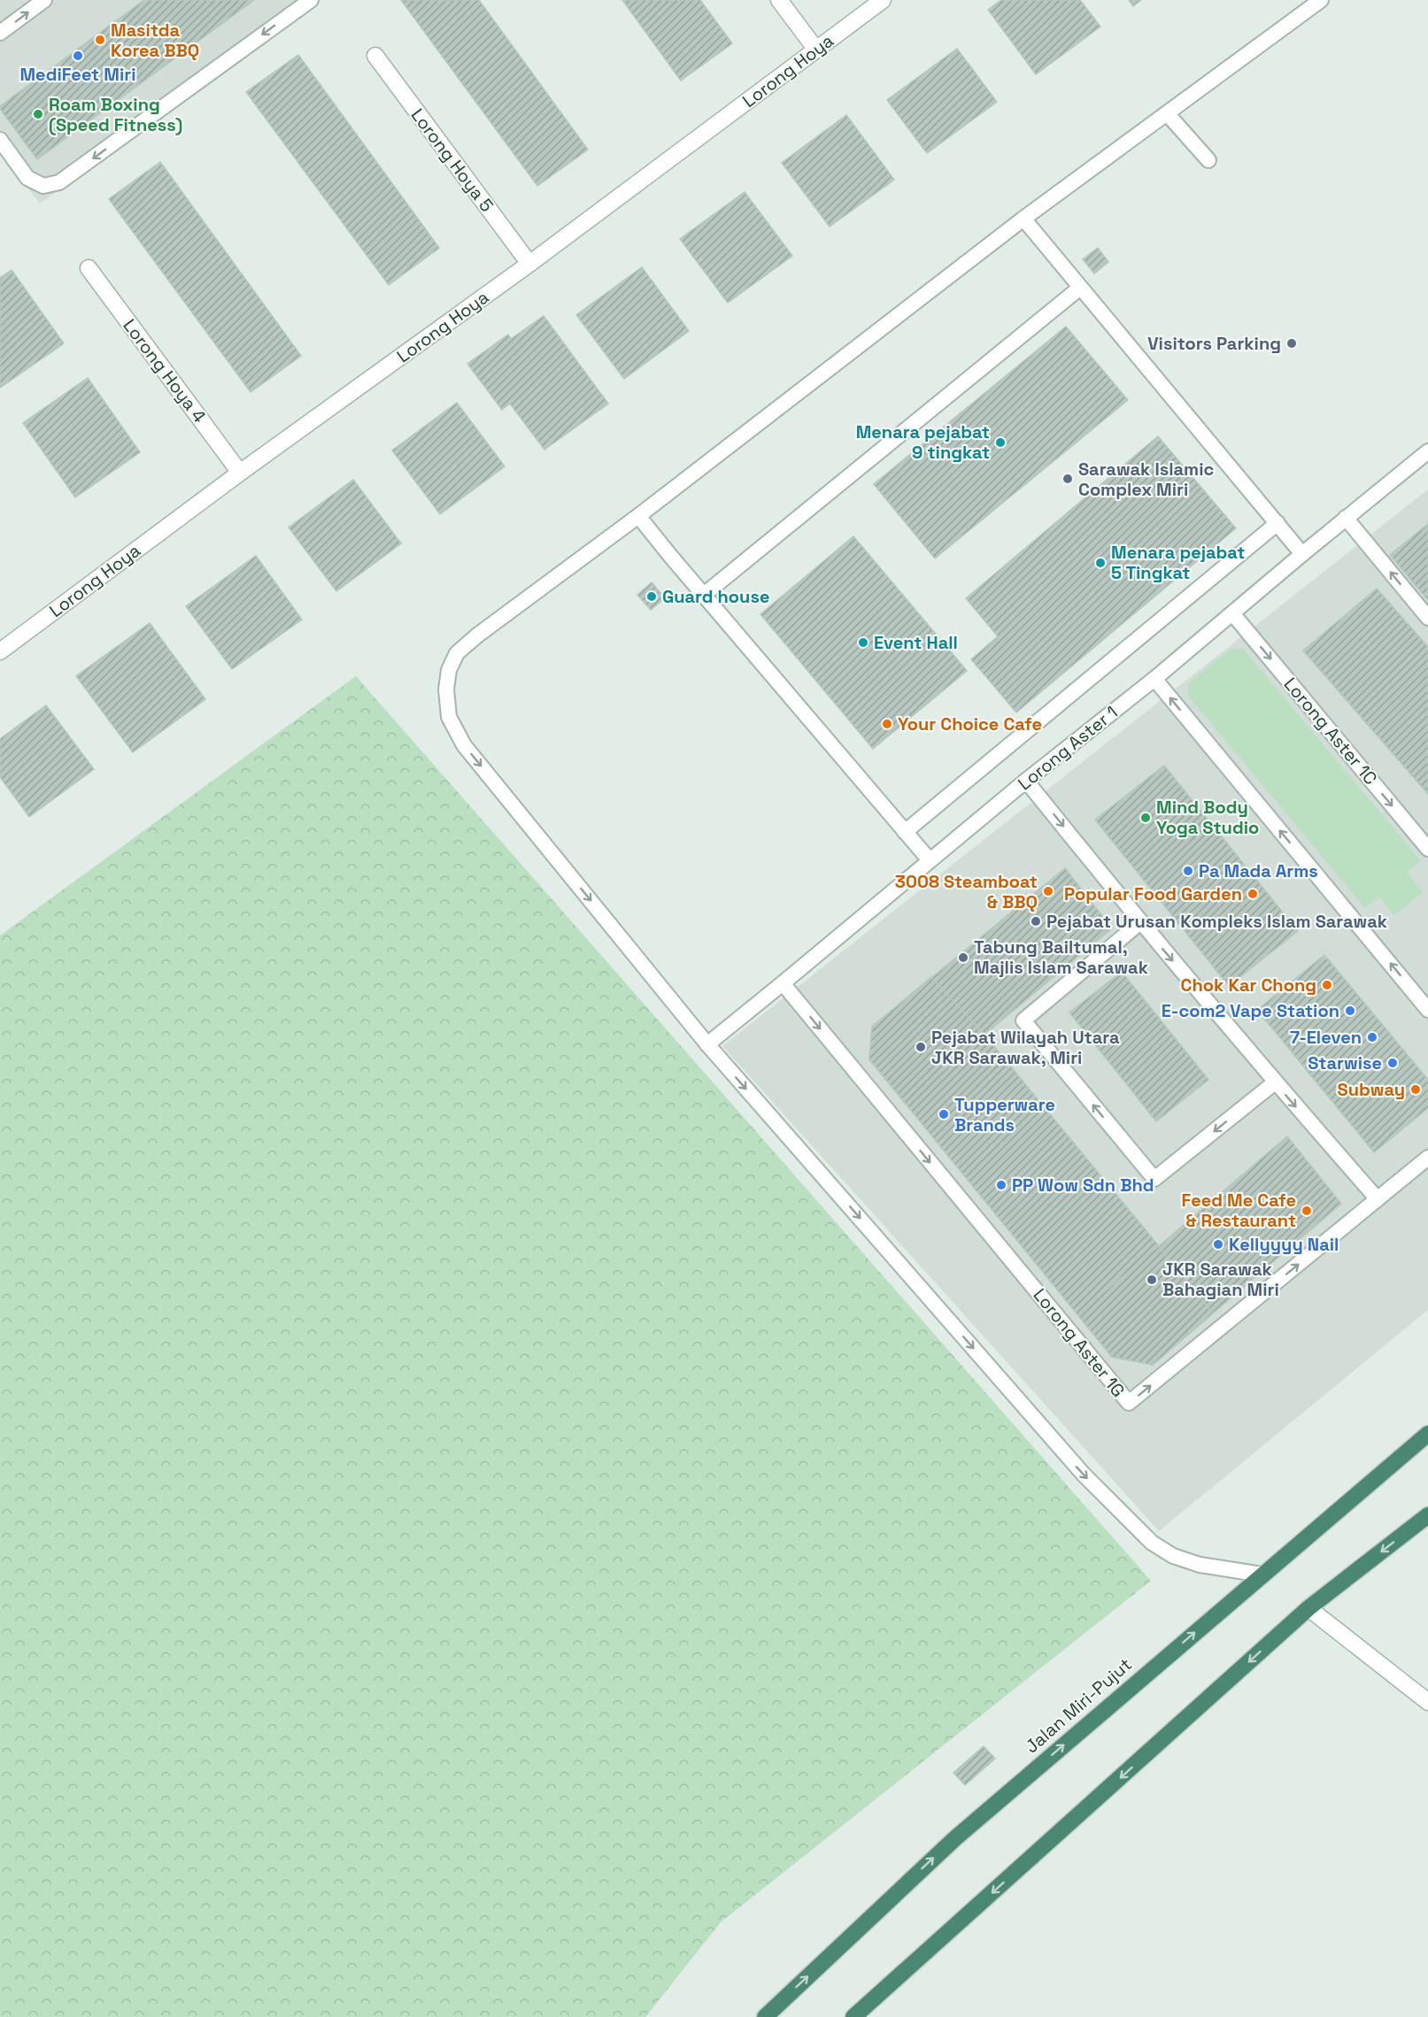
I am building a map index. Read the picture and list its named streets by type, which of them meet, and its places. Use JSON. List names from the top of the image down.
{
  "streets": {
    "highway": ["Jalan Miri-Pujut"],
    "street": ["Lorong Hoya", "Lorong Hoya 5", "Lorong Hoya 4"],
    "lane": ["Lorong Aster 1C", "Lorong Aster 1", "Lorong Aster 1G"]
  },
  "crossings": [
    ["Lorong Hoya", "Lorong Hoya 5"],
    ["Lorong Hoya", "Lorong Hoya 4"],
    ["Lorong Aster 1C", "Lorong Aster 1"],
    ["Lorong Aster 1", "Lorong Aster 1G"]
  ],
  "places": [
    "Masitda Korea BBQ",
    "MediFeet Miri",
    "Roam Boxing (Speed Fitness)",
    "Visitors Parking",
    "Menara pejabat 9 tingkat",
    "Sarawak Islamic Complex Miri",
    "Menara pejabat 5 Tingkat",
    "Guard house",
    "Event Hall",
    "Your Choice Cafe",
    "Mind Body Yoga Studio",
    "Pa Mada Arms",
    "3008 Steamboat & BBQ",
    "Popular Food Garden",
    "Pejabat Urusan Kompleks Islam Sarawak",
    "Tabung Bailtumal, Majlis Islam Sarawak",
    "Chok Kar Chong",
    "E-com2 Vape Station",
    "7-Eleven",
    "Pejabat Wilayah Utara JKR Sarawak, Miri",
    "Starwise",
    "Subway",
    "Tupperware Brands",
    "PP Wow Sdn Bhd",
    "Feed Me Cafe & Restaurant",
    "Kellyyyy Nail",
    "JKR Sarawak Bahagian Miri"
  ]
}
